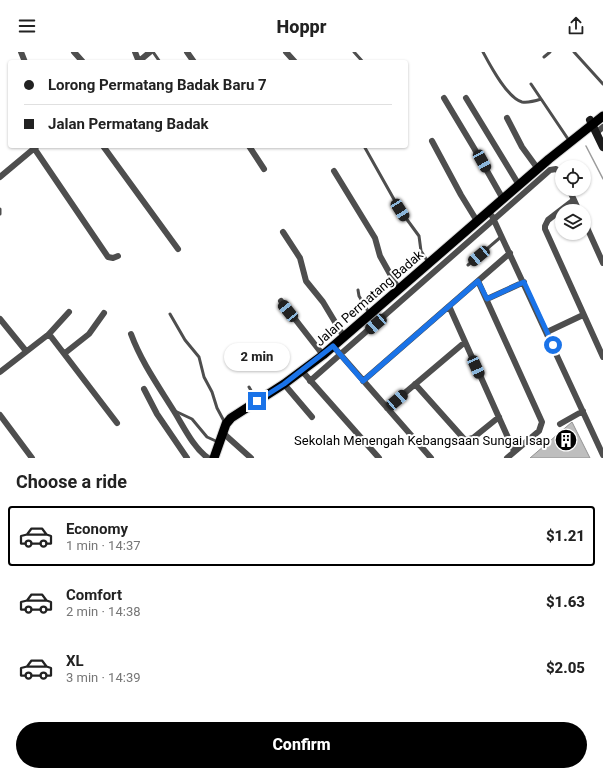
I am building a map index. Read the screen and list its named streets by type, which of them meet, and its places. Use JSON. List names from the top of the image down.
{
  "streets": {
    "main road": ["Jalan Permatang Badak"]
  },
  "places": {
    "building": ["Sekolah Menengah Kebangsaan Sungai Isap"]
  },
  "page": {
    "header": "Hoppr",
    "banner": ["Lorong Permatang Badak Baru 7", "Jalan Permatang Badak"],
    "bubble": "2 min",
    "heading": "Choose a ride",
    "list": [
      {
        "name": "Economy",
        "note": "1 min · 14:37",
        "value": "$1.21"
      },
      {
        "name": "Comfort",
        "note": "2 min · 14:38",
        "value": "$1.63"
      },
      {
        "name": "XL",
        "note": "3 min · 14:39",
        "value": "$2.05"
      }
    ],
    "buttons": "Confirm"
  }
}
